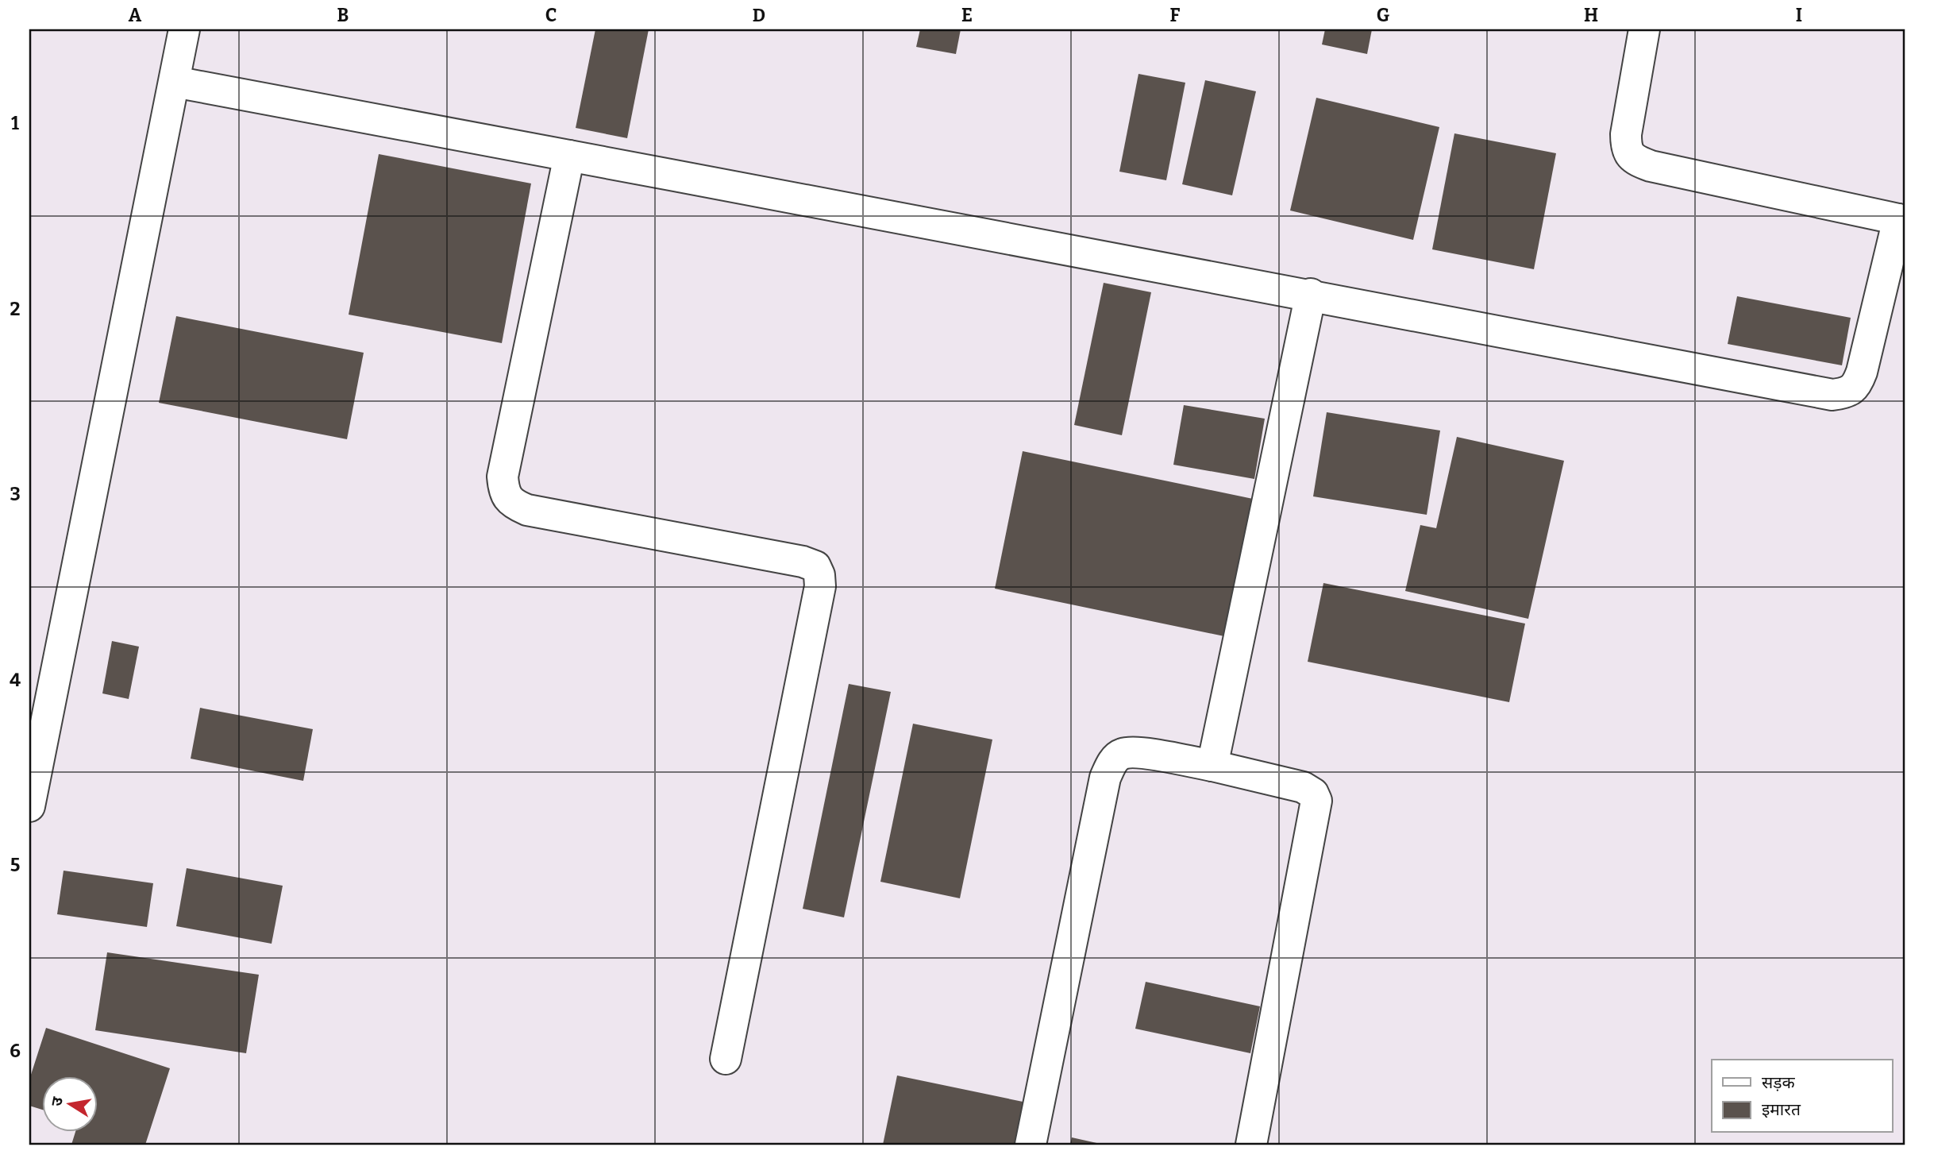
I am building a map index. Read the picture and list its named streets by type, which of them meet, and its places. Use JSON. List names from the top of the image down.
{
  "legend": ["सड़क", "इमारत"],
  "north": "left",
  "grid": {
    "columns": [
      "A",
      "B",
      "C",
      "D",
      "E",
      "F",
      "G",
      "H",
      "I"
    ],
    "rows": [
      "1",
      "2",
      "3",
      "4",
      "5",
      "6"
    ]
  }
}
